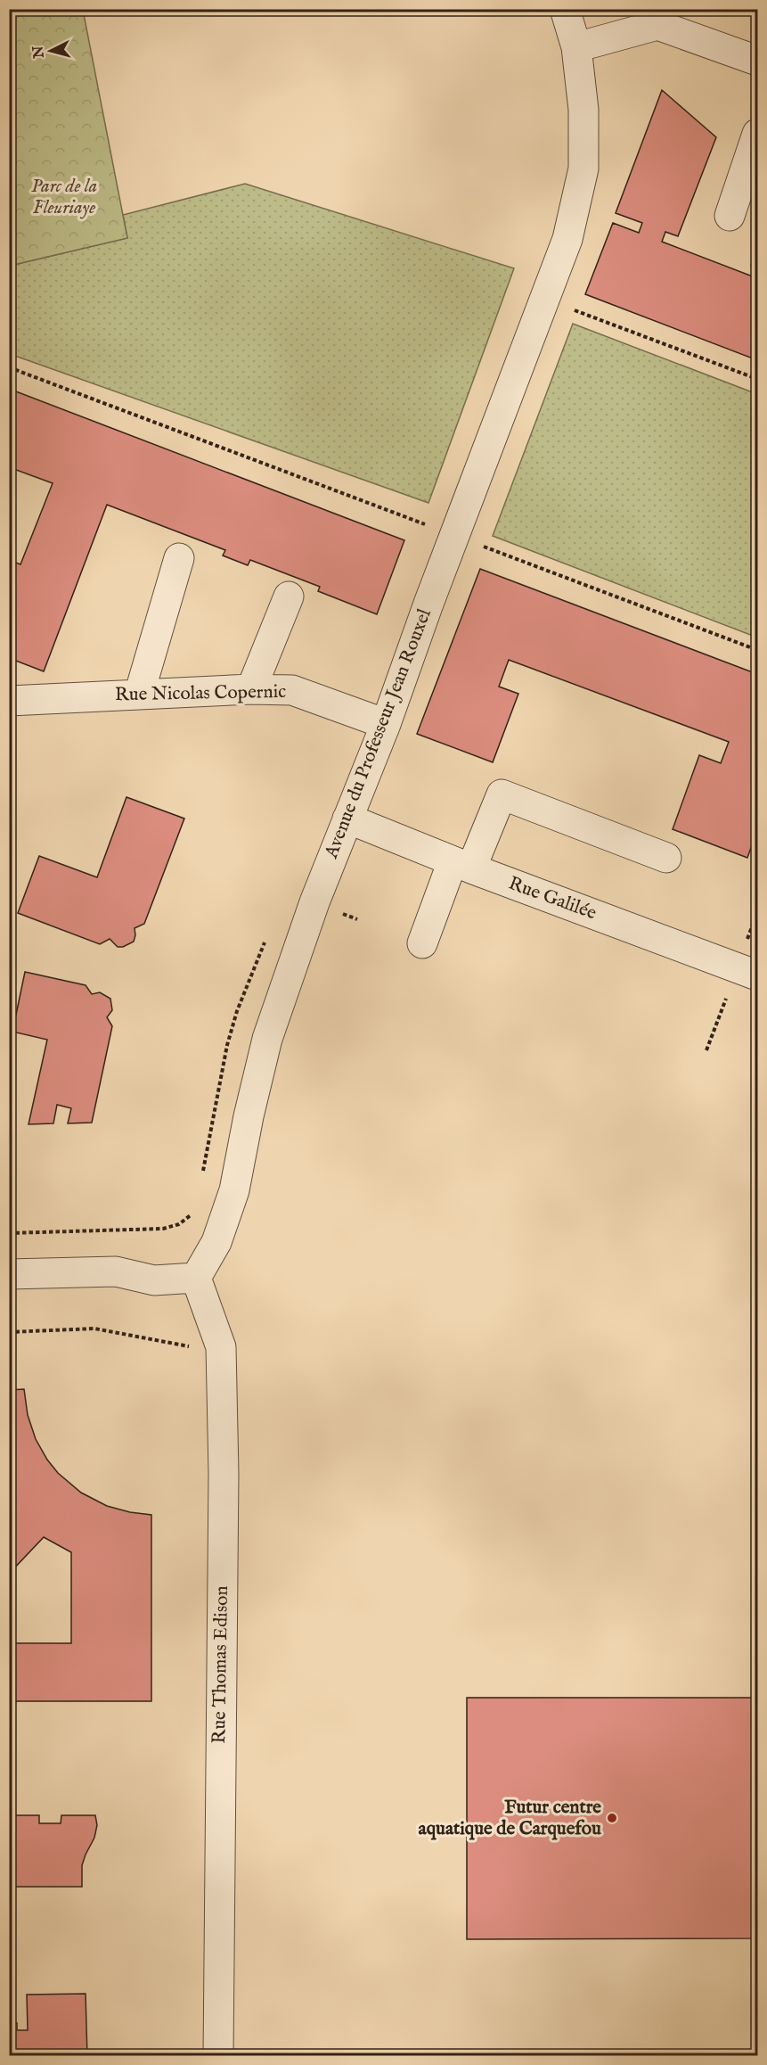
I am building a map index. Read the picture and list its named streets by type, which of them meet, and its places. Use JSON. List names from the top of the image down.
{
  "streets": {
    "street": [
      "Rue Nicolas Copernic",
      "Avenue du Professeur Jean Rouxel",
      "Rue Galilée",
      "Rue Thomas Edison"
    ]
  },
  "crossings": [
    ["Rue Nicolas Copernic", "Avenue du Professeur Jean Rouxel"],
    ["Avenue du Professeur Jean Rouxel", "Rue Galilée"],
    ["Avenue du Professeur Jean Rouxel", "Rue Thomas Edison"]
  ],
  "parks": ["Parc de la Fleuriaye"],
  "places": ["Futur centre aquatique de Carquefou"],
  "north": "left"
}
